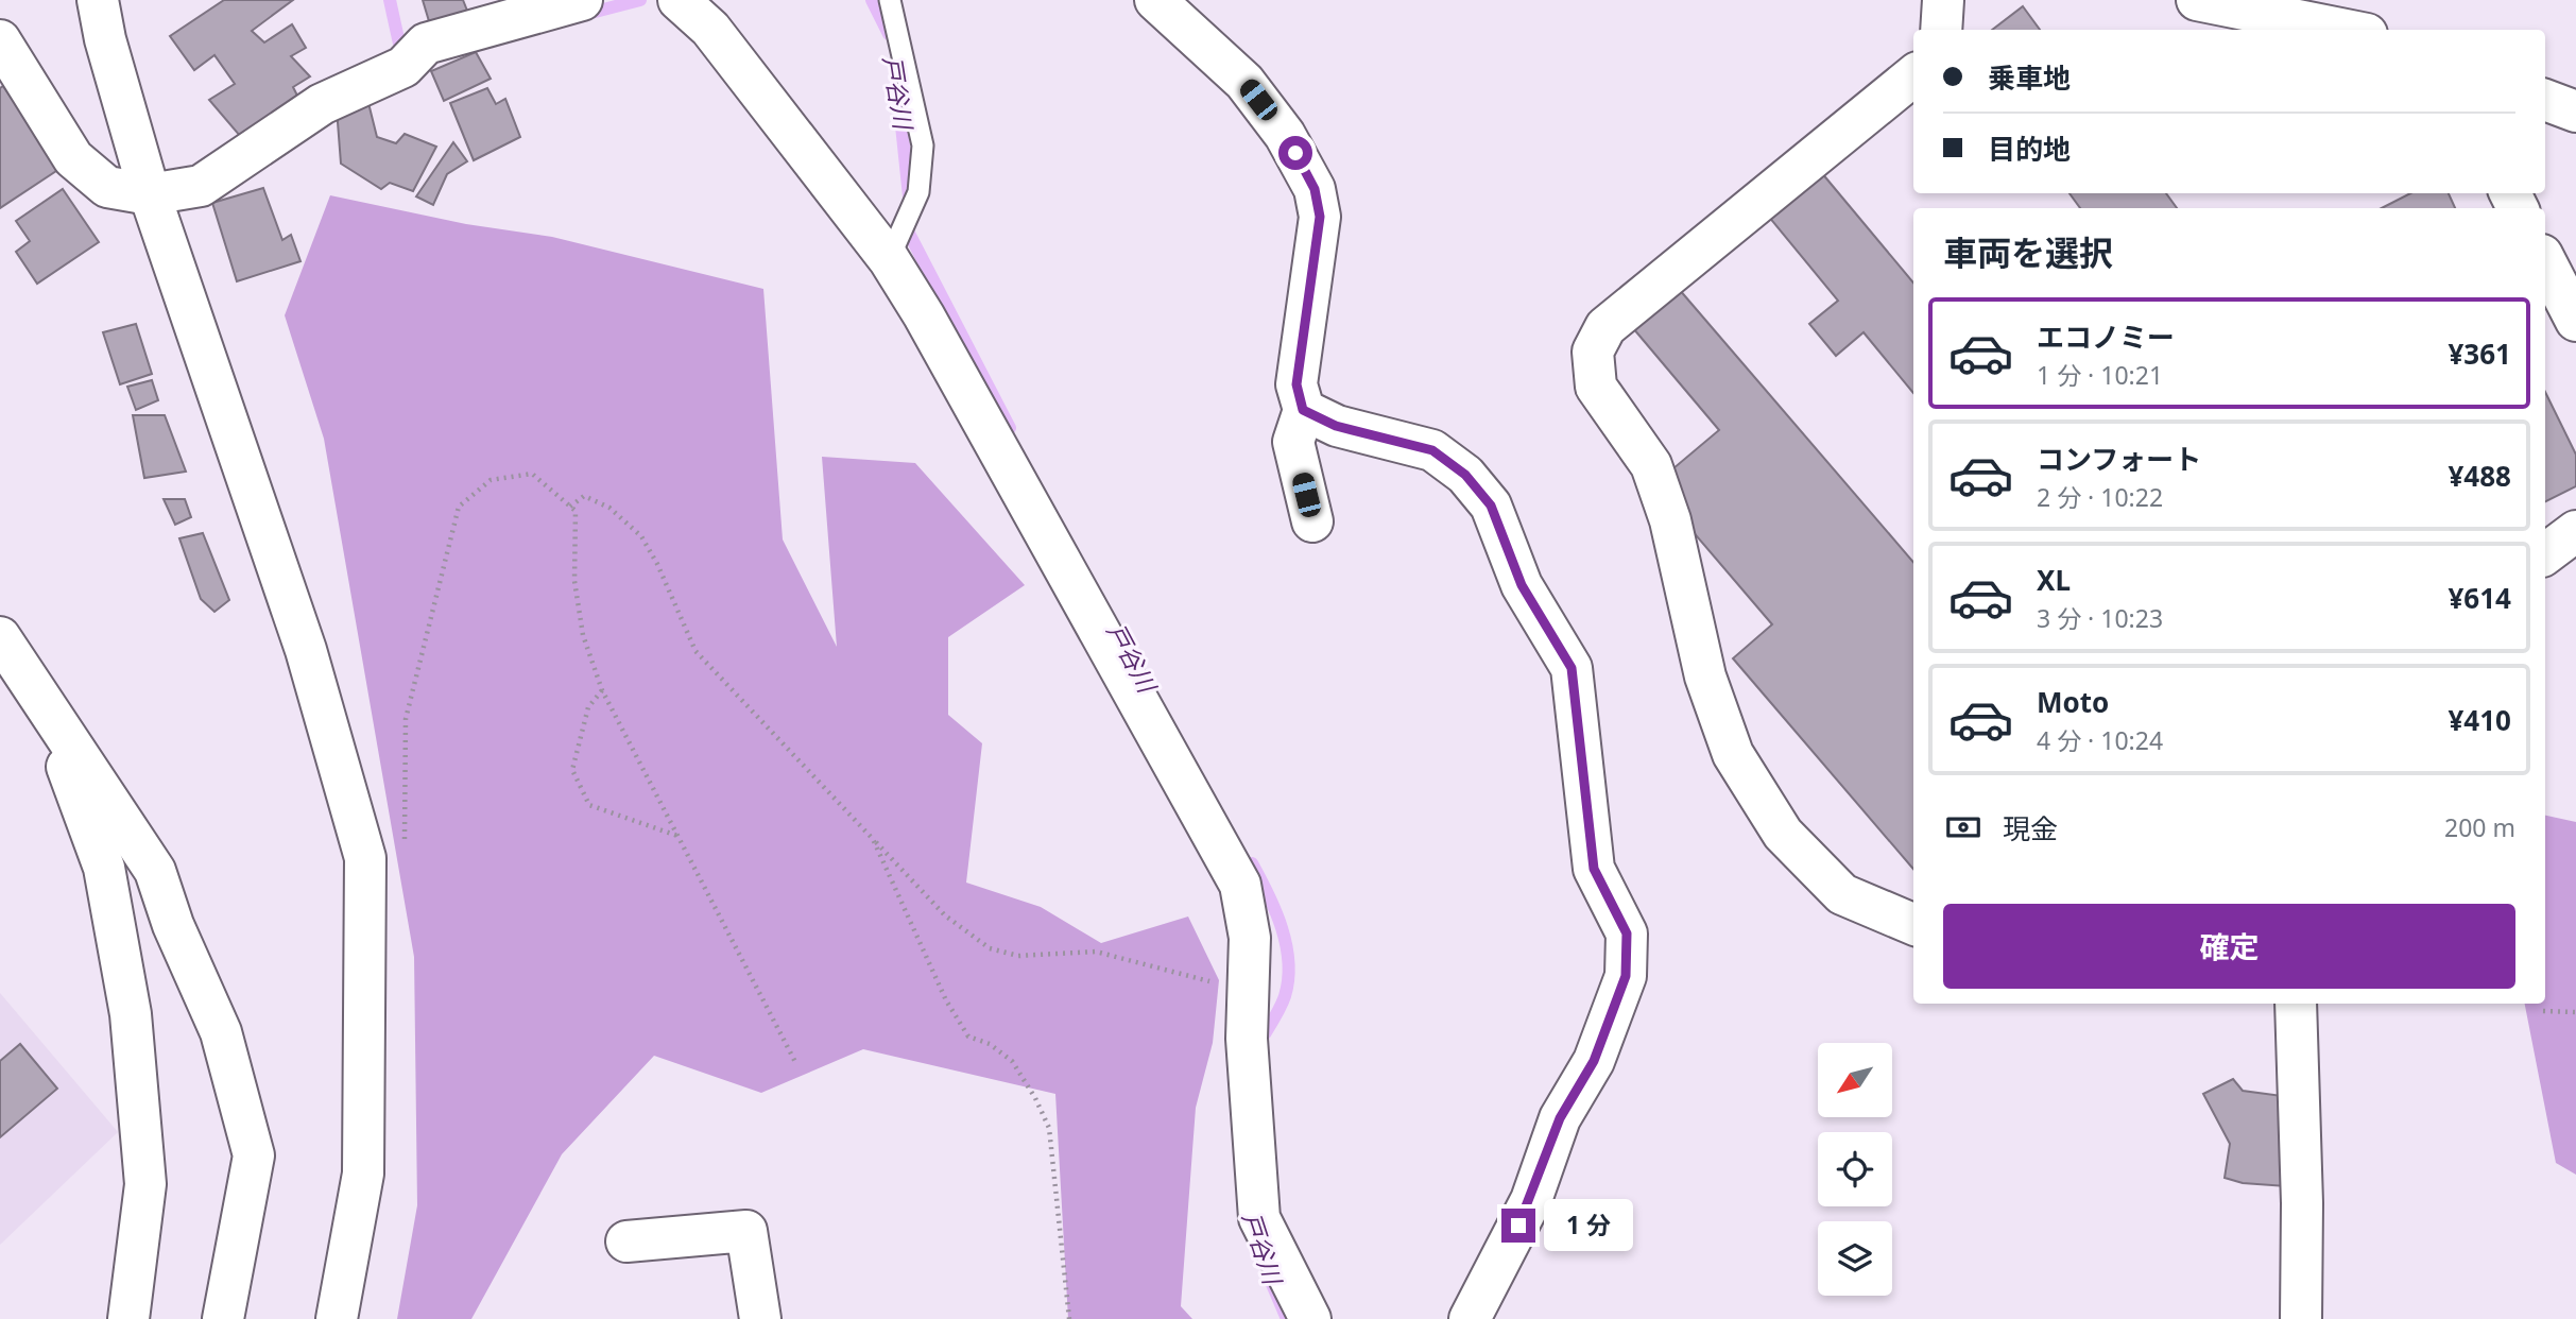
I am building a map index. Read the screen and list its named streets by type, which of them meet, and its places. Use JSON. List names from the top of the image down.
{
  "water": ["戸谷川"],
  "north": "bottom left",
  "page": {
    "banner": ["乗車地", "目的地"],
    "heading": "車両を選択",
    "list": [
      {
        "name": "エコノミー",
        "note": "1 分 · 10:21",
        "value": "¥361"
      },
      {
        "name": "コンフォート",
        "note": "2 分 · 10:22",
        "value": "¥488"
      },
      {
        "name": "XL",
        "note": "3 分 · 10:23",
        "value": "¥614"
      },
      {
        "name": "Moto",
        "note": "4 分 · 10:24",
        "value": "¥410"
      }
    ],
    "pay": ["現金", "200 m"],
    "buttons": "確定",
    "bubble": "1 分"
  }
}
